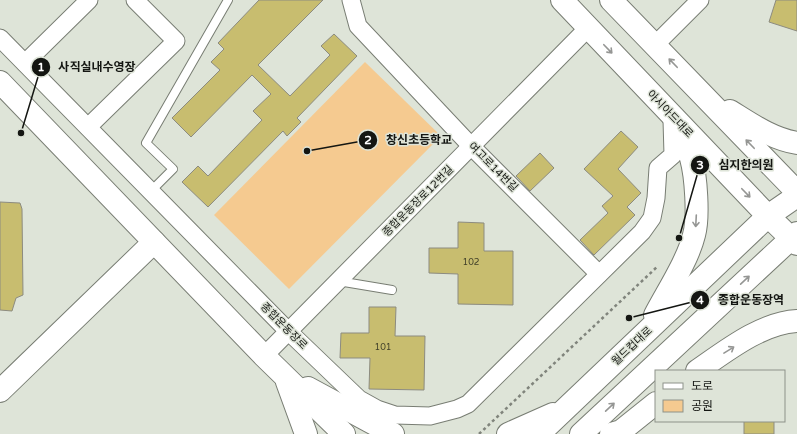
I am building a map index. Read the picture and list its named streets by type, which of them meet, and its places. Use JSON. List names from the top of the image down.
{
  "streets": {
    "main road": ["아시아드대로", "월드컵대로"],
    "street": ["여고로14번길", "종합운동장로12번길", "종합운동장로"]
  },
  "crossings": [
    ["아시아드대로", "종합운동장로12번길"],
    ["아시아드대로", "종합운동장로"],
    ["아시아드대로", "월드컵대로"],
    ["여고로14번길", "종합운동장로12번길"],
    ["여고로14번길", "종합운동장로"],
    ["종합운동장로12번길", "종합운동장로"]
  ],
  "places": [
    "사직실내수영장",
    "창신초등학교",
    "심지한의원",
    "종합운동장역"
  ],
  "house_numbers": ["102", "101"],
  "legend": ["도로", "공원"]
}
